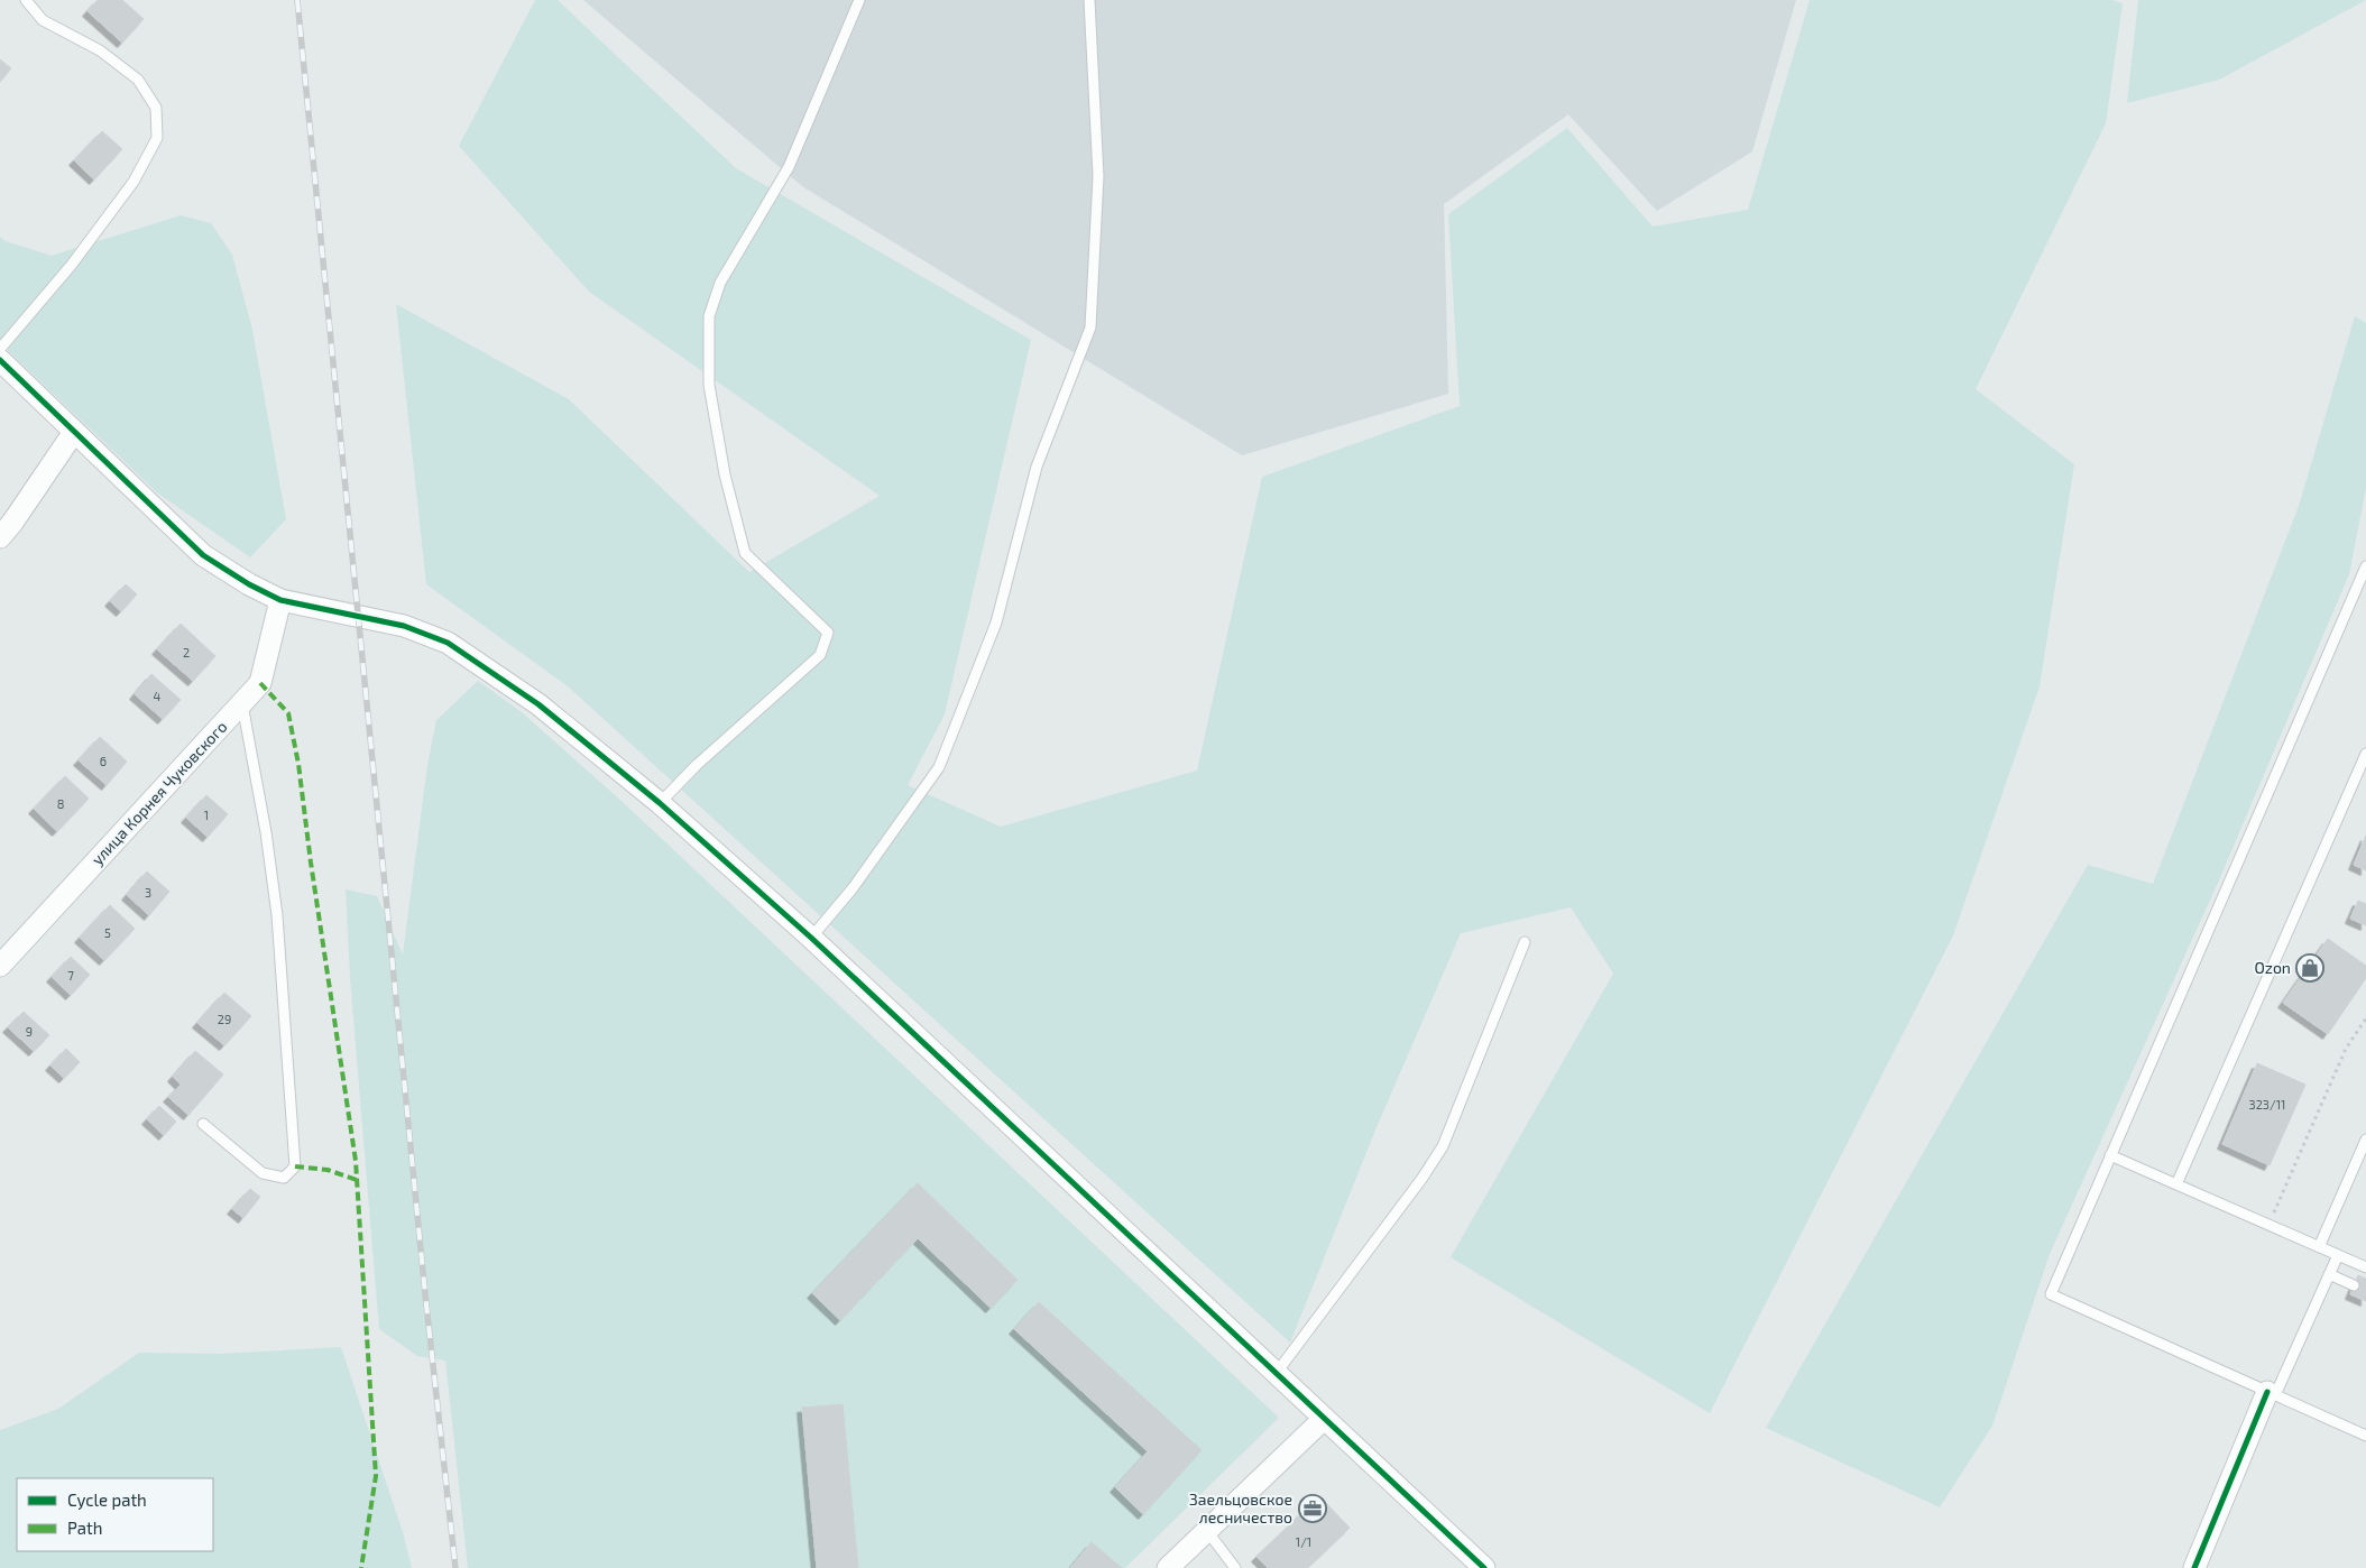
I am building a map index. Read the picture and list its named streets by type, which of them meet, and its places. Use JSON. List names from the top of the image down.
{
  "streets": {
    "street": ["улица Корнея Чуковского"]
  },
  "places": {
    "shop": ["Ozon"],
    "office": ["Заельцовское лесничество"]
  },
  "house_numbers": [
    "2",
    "4",
    "6",
    "8",
    "1",
    "3",
    "5",
    "7",
    "29",
    "9",
    "323/11",
    "1/1"
  ],
  "legend": ["Cycle path", "Path"]
}
